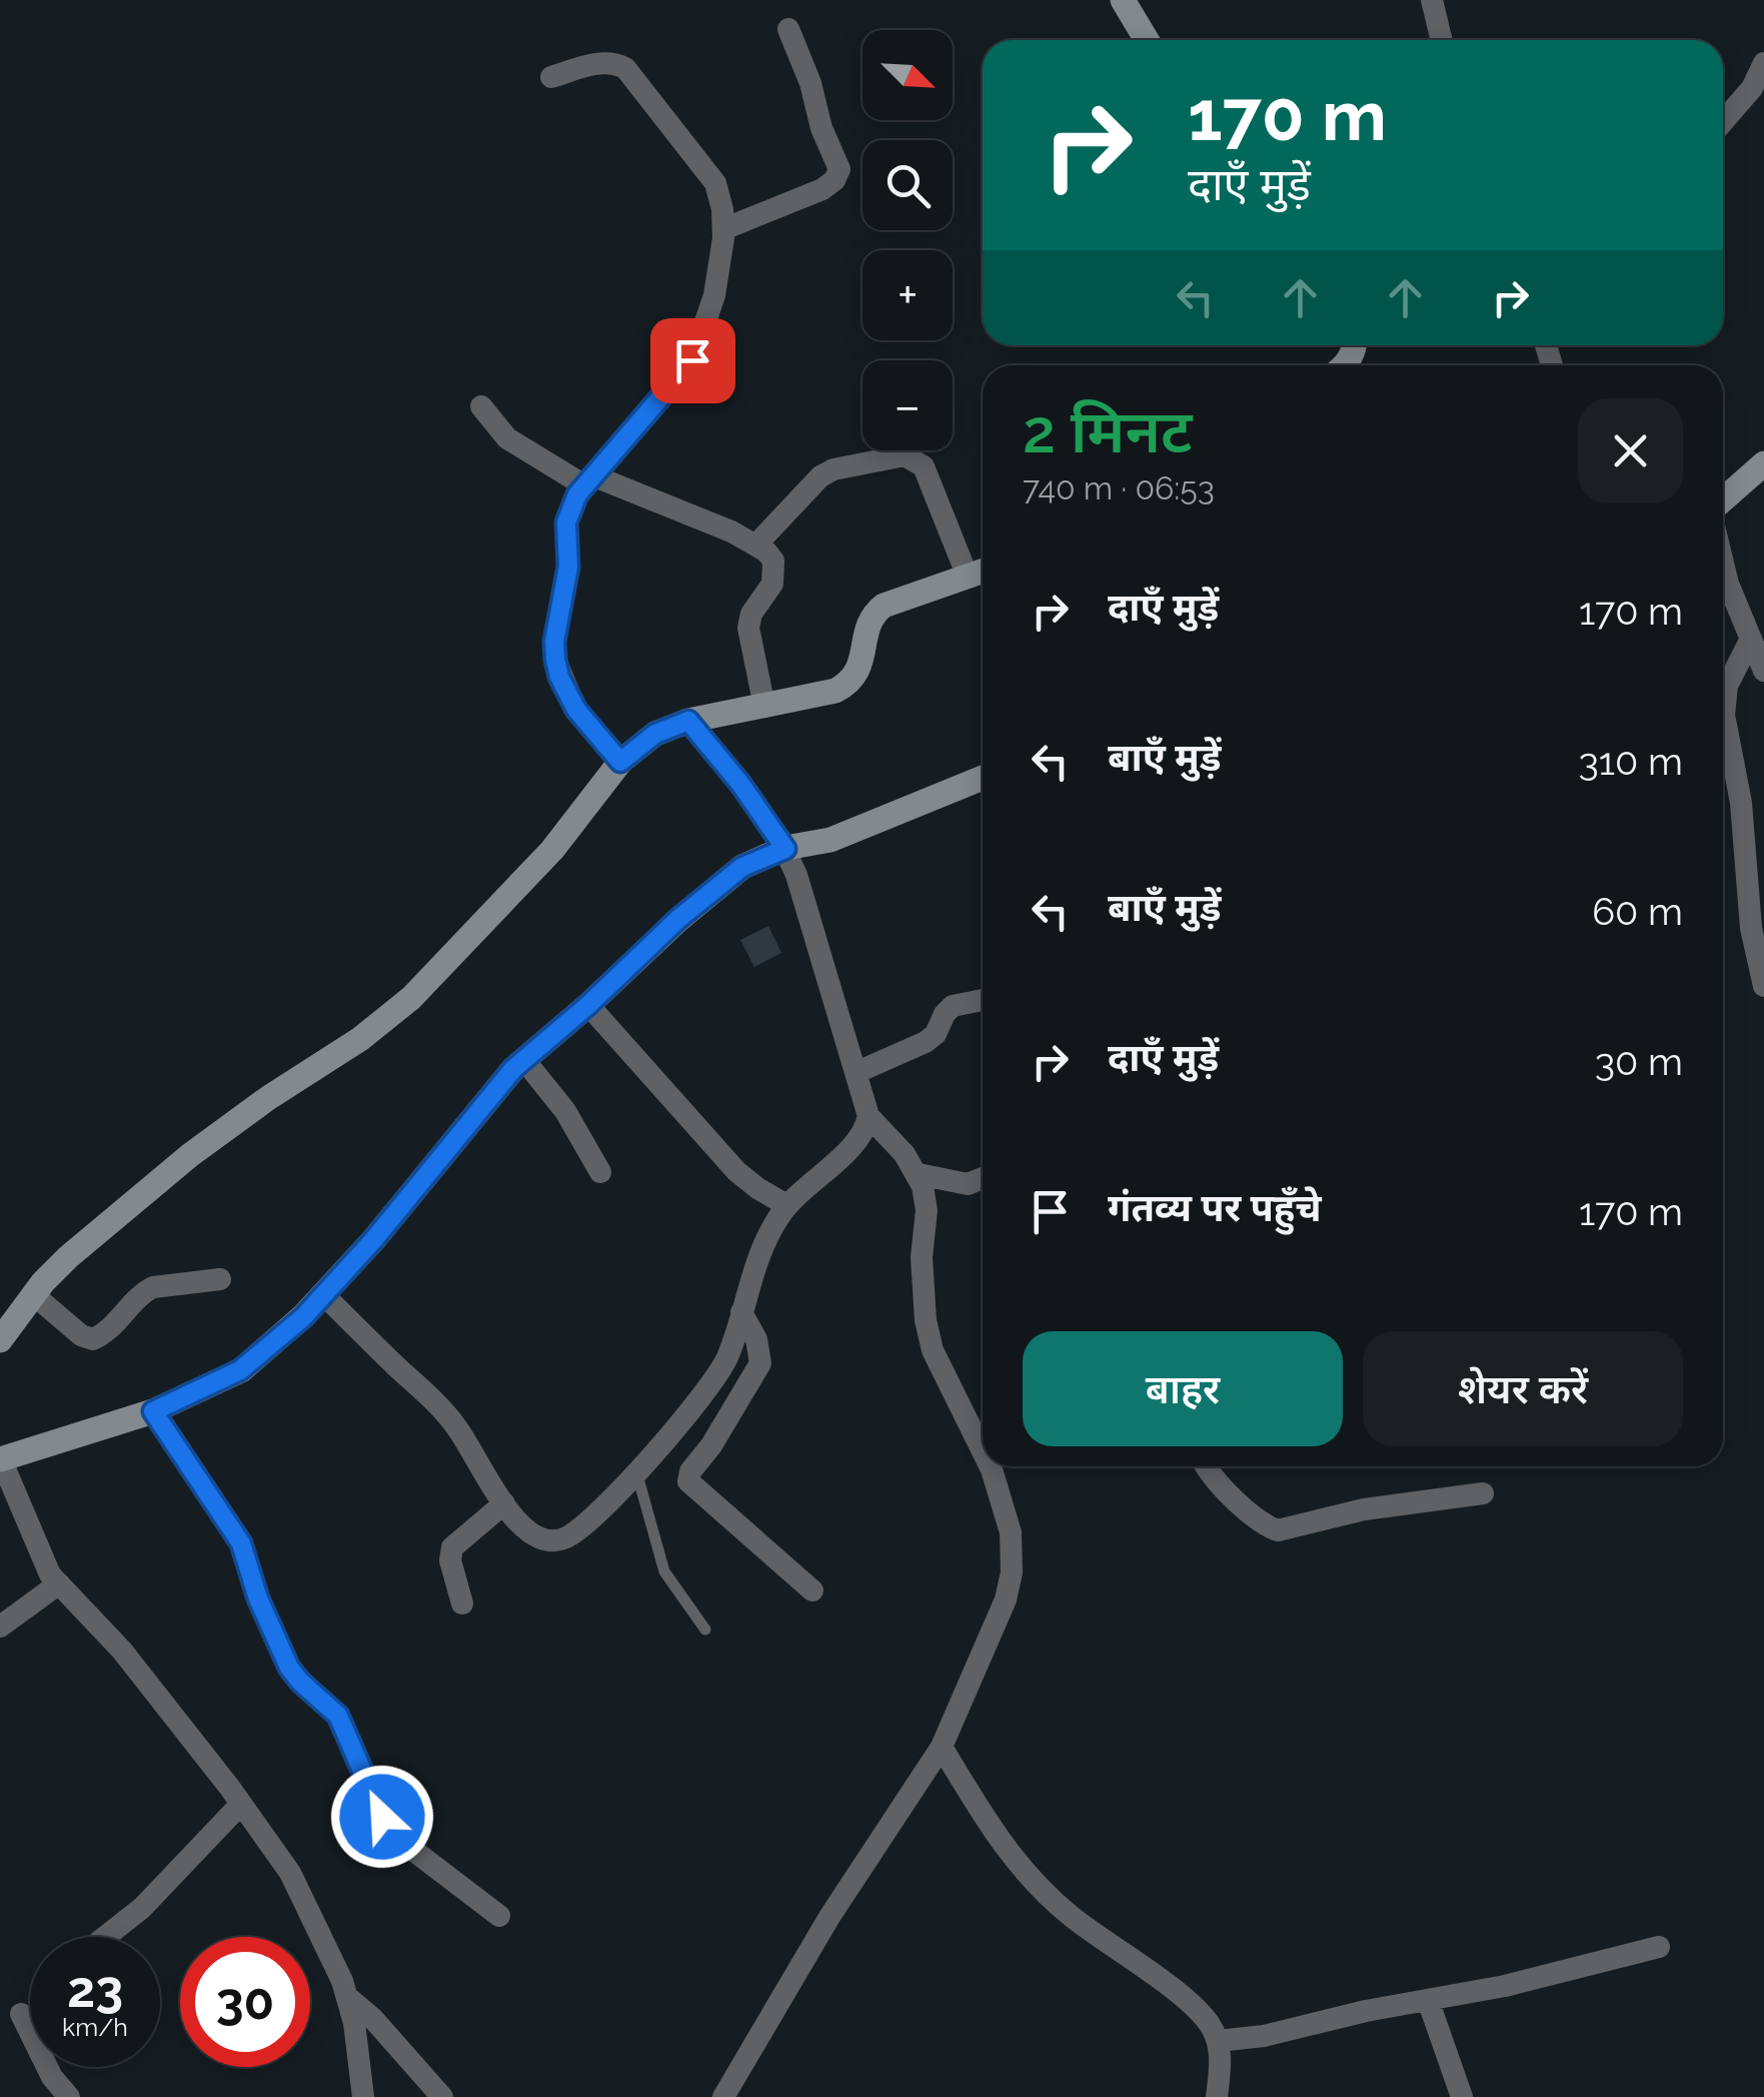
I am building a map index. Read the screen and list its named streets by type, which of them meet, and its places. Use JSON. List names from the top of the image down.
{
  "north": "bottom right",
  "page": {
    "map_buttons": ["+", "−"],
    "turn": ["170 m", "दाएँ मुड़ें"],
    "heading": ["2 मिनट", "740 m · 06:53"],
    "list": [
      {
        "name": "दाएँ मुड़ें",
        "value": "170 m"
      },
      {
        "name": "बाएँ मुड़ें",
        "value": "310 m"
      },
      {
        "name": "बाएँ मुड़ें",
        "value": "60 m"
      },
      {
        "name": "दाएँ मुड़ें",
        "value": "30 m"
      },
      {
        "name": "गंतव्य पर पहुँचे",
        "value": "170 m"
      }
    ],
    "buttons": ["बाहर", "शेयर करें"],
    "speed": "23 km/h",
    "limit": "30"
  }
}
